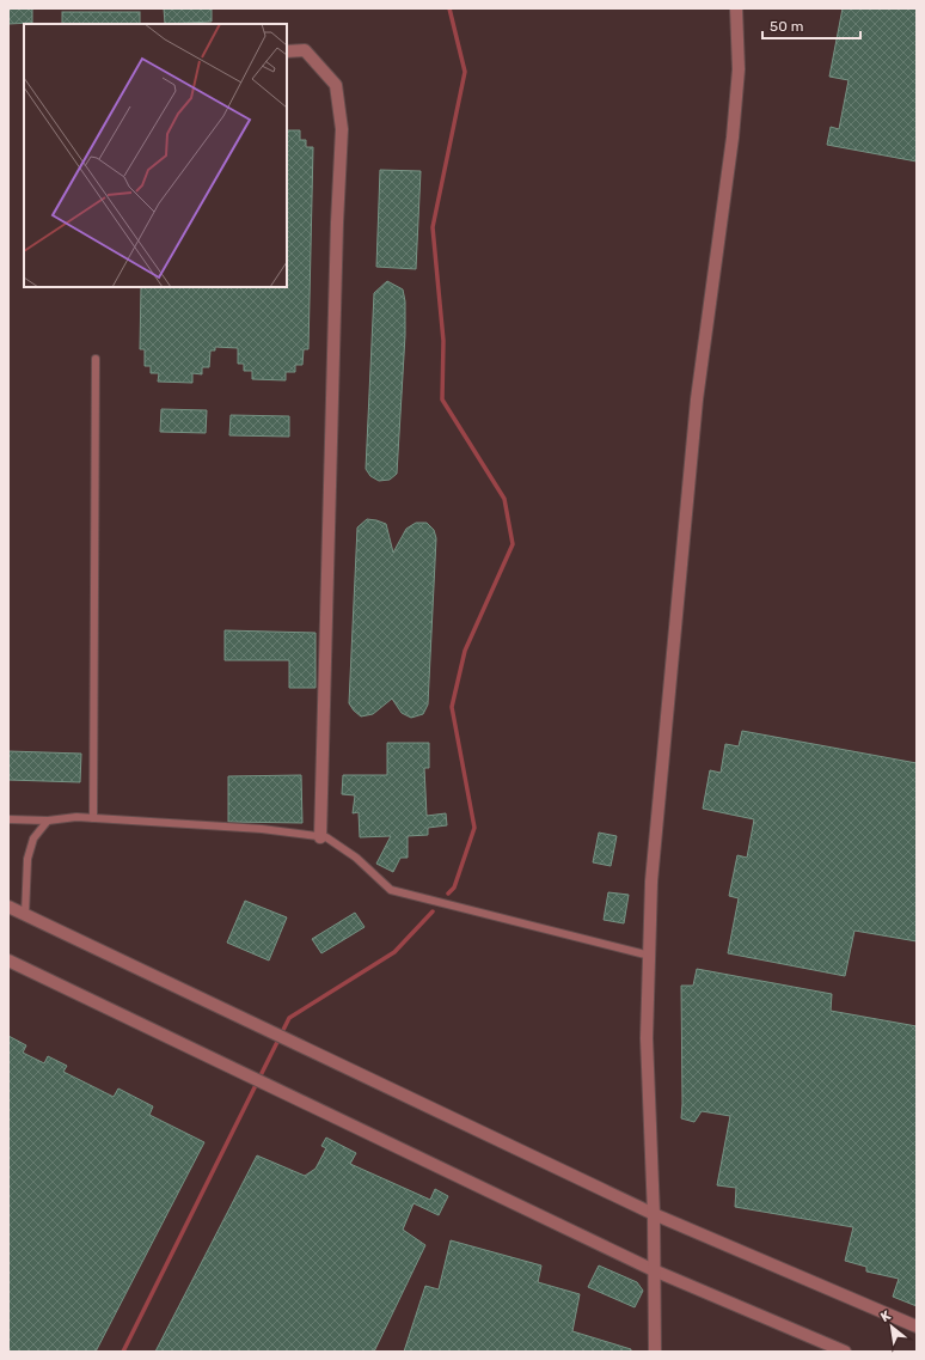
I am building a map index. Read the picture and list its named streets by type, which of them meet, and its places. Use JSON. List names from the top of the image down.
{
  "scale_bar": "50 m",
  "north": "top left"
}
